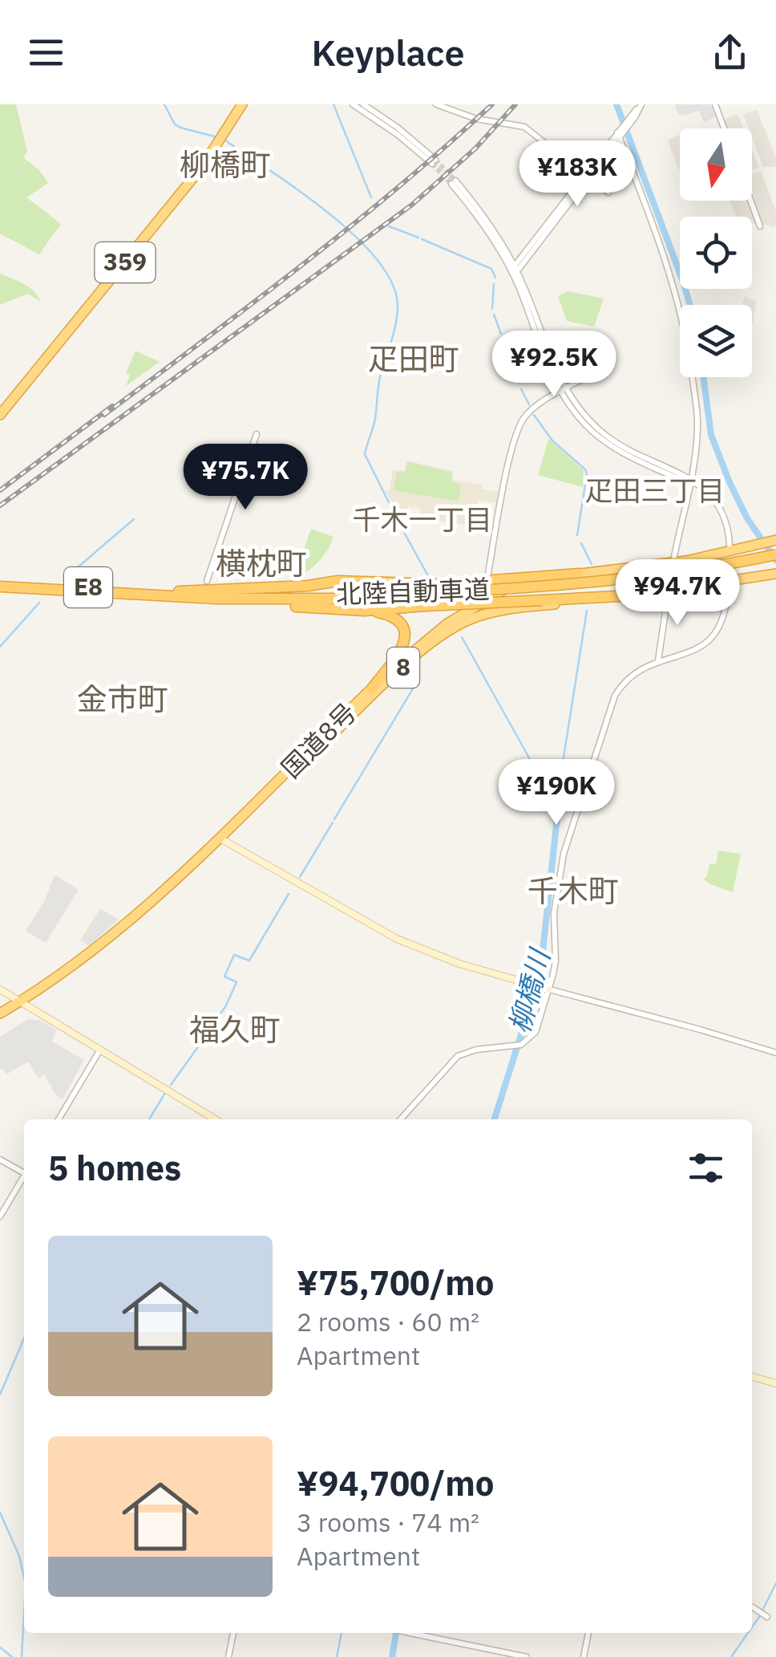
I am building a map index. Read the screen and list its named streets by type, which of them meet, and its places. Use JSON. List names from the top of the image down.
{
  "streets": {
    "highway": [
      "359",
      "E8",
      "北陸自動車道",
      "8",
      "国道8号"
    ]
  },
  "districts": [
    "柳橋町",
    "疋田町",
    "疋田三丁目",
    "千木一丁目",
    "横枕町",
    "金市町",
    "千木町",
    "福久町"
  ],
  "water": ["柳橋川"],
  "north": "bottom",
  "page": {
    "header": "Keyplace",
    "price": [
      "¥183K",
      "¥92.5K",
      "¥75.7K",
      "¥94.7K",
      "¥190K"
    ],
    "heading": "5 homes",
    "list": [
      {
        "name": "¥75,700/mo",
        "note": "2 rooms · 60 m² · Apartment"
      },
      {
        "name": "¥94,700/mo",
        "note": "3 rooms · 74 m² · Apartment"
      }
    ]
  }
}
